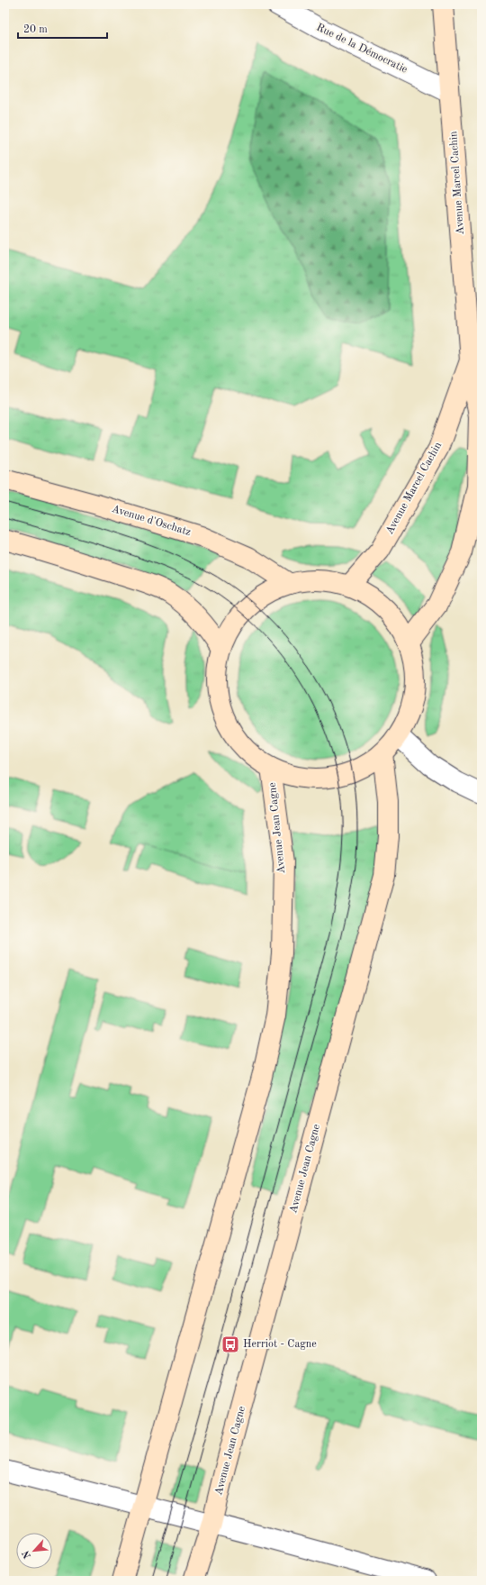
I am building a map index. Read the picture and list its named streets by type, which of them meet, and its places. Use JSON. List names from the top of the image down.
{
  "streets": {
    "street": [
      "Rue de la Démocratie",
      "Avenue Marcel Cachin",
      "Avenue d'Oschatz",
      "Avenue Jean Cagne"
    ]
  },
  "crossings": [
    ["Rue de la Démocratie", "Avenue Marcel Cachin"]
  ],
  "places": {
    "bus stop": ["Herriot - Cagne"]
  },
  "scale_bar": "20 m",
  "north": "bottom left"
}
